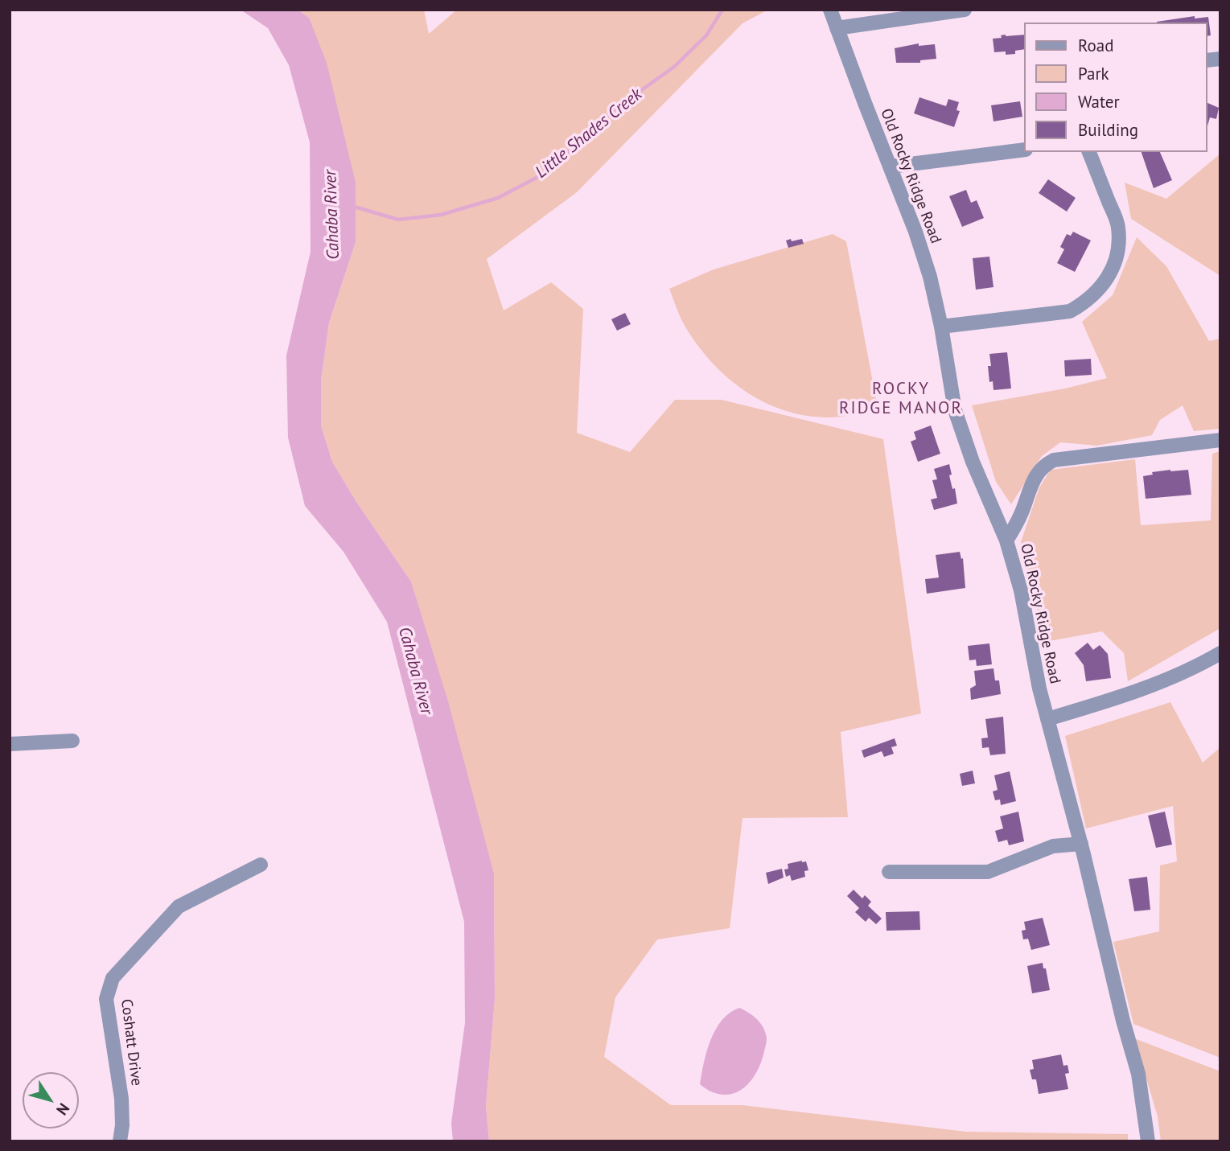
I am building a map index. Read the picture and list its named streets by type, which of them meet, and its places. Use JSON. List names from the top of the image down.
{
  "streets": {
    "street": ["Old Rocky Ridge Road", "Coshatt Drive"]
  },
  "districts": ["ROCKY RIDGE MANOR"],
  "water": ["Little Shades Creek", "Cahaba River"],
  "legend": [
    "Road",
    "Park",
    "Water",
    "Building"
  ],
  "north": "bottom right"
}
